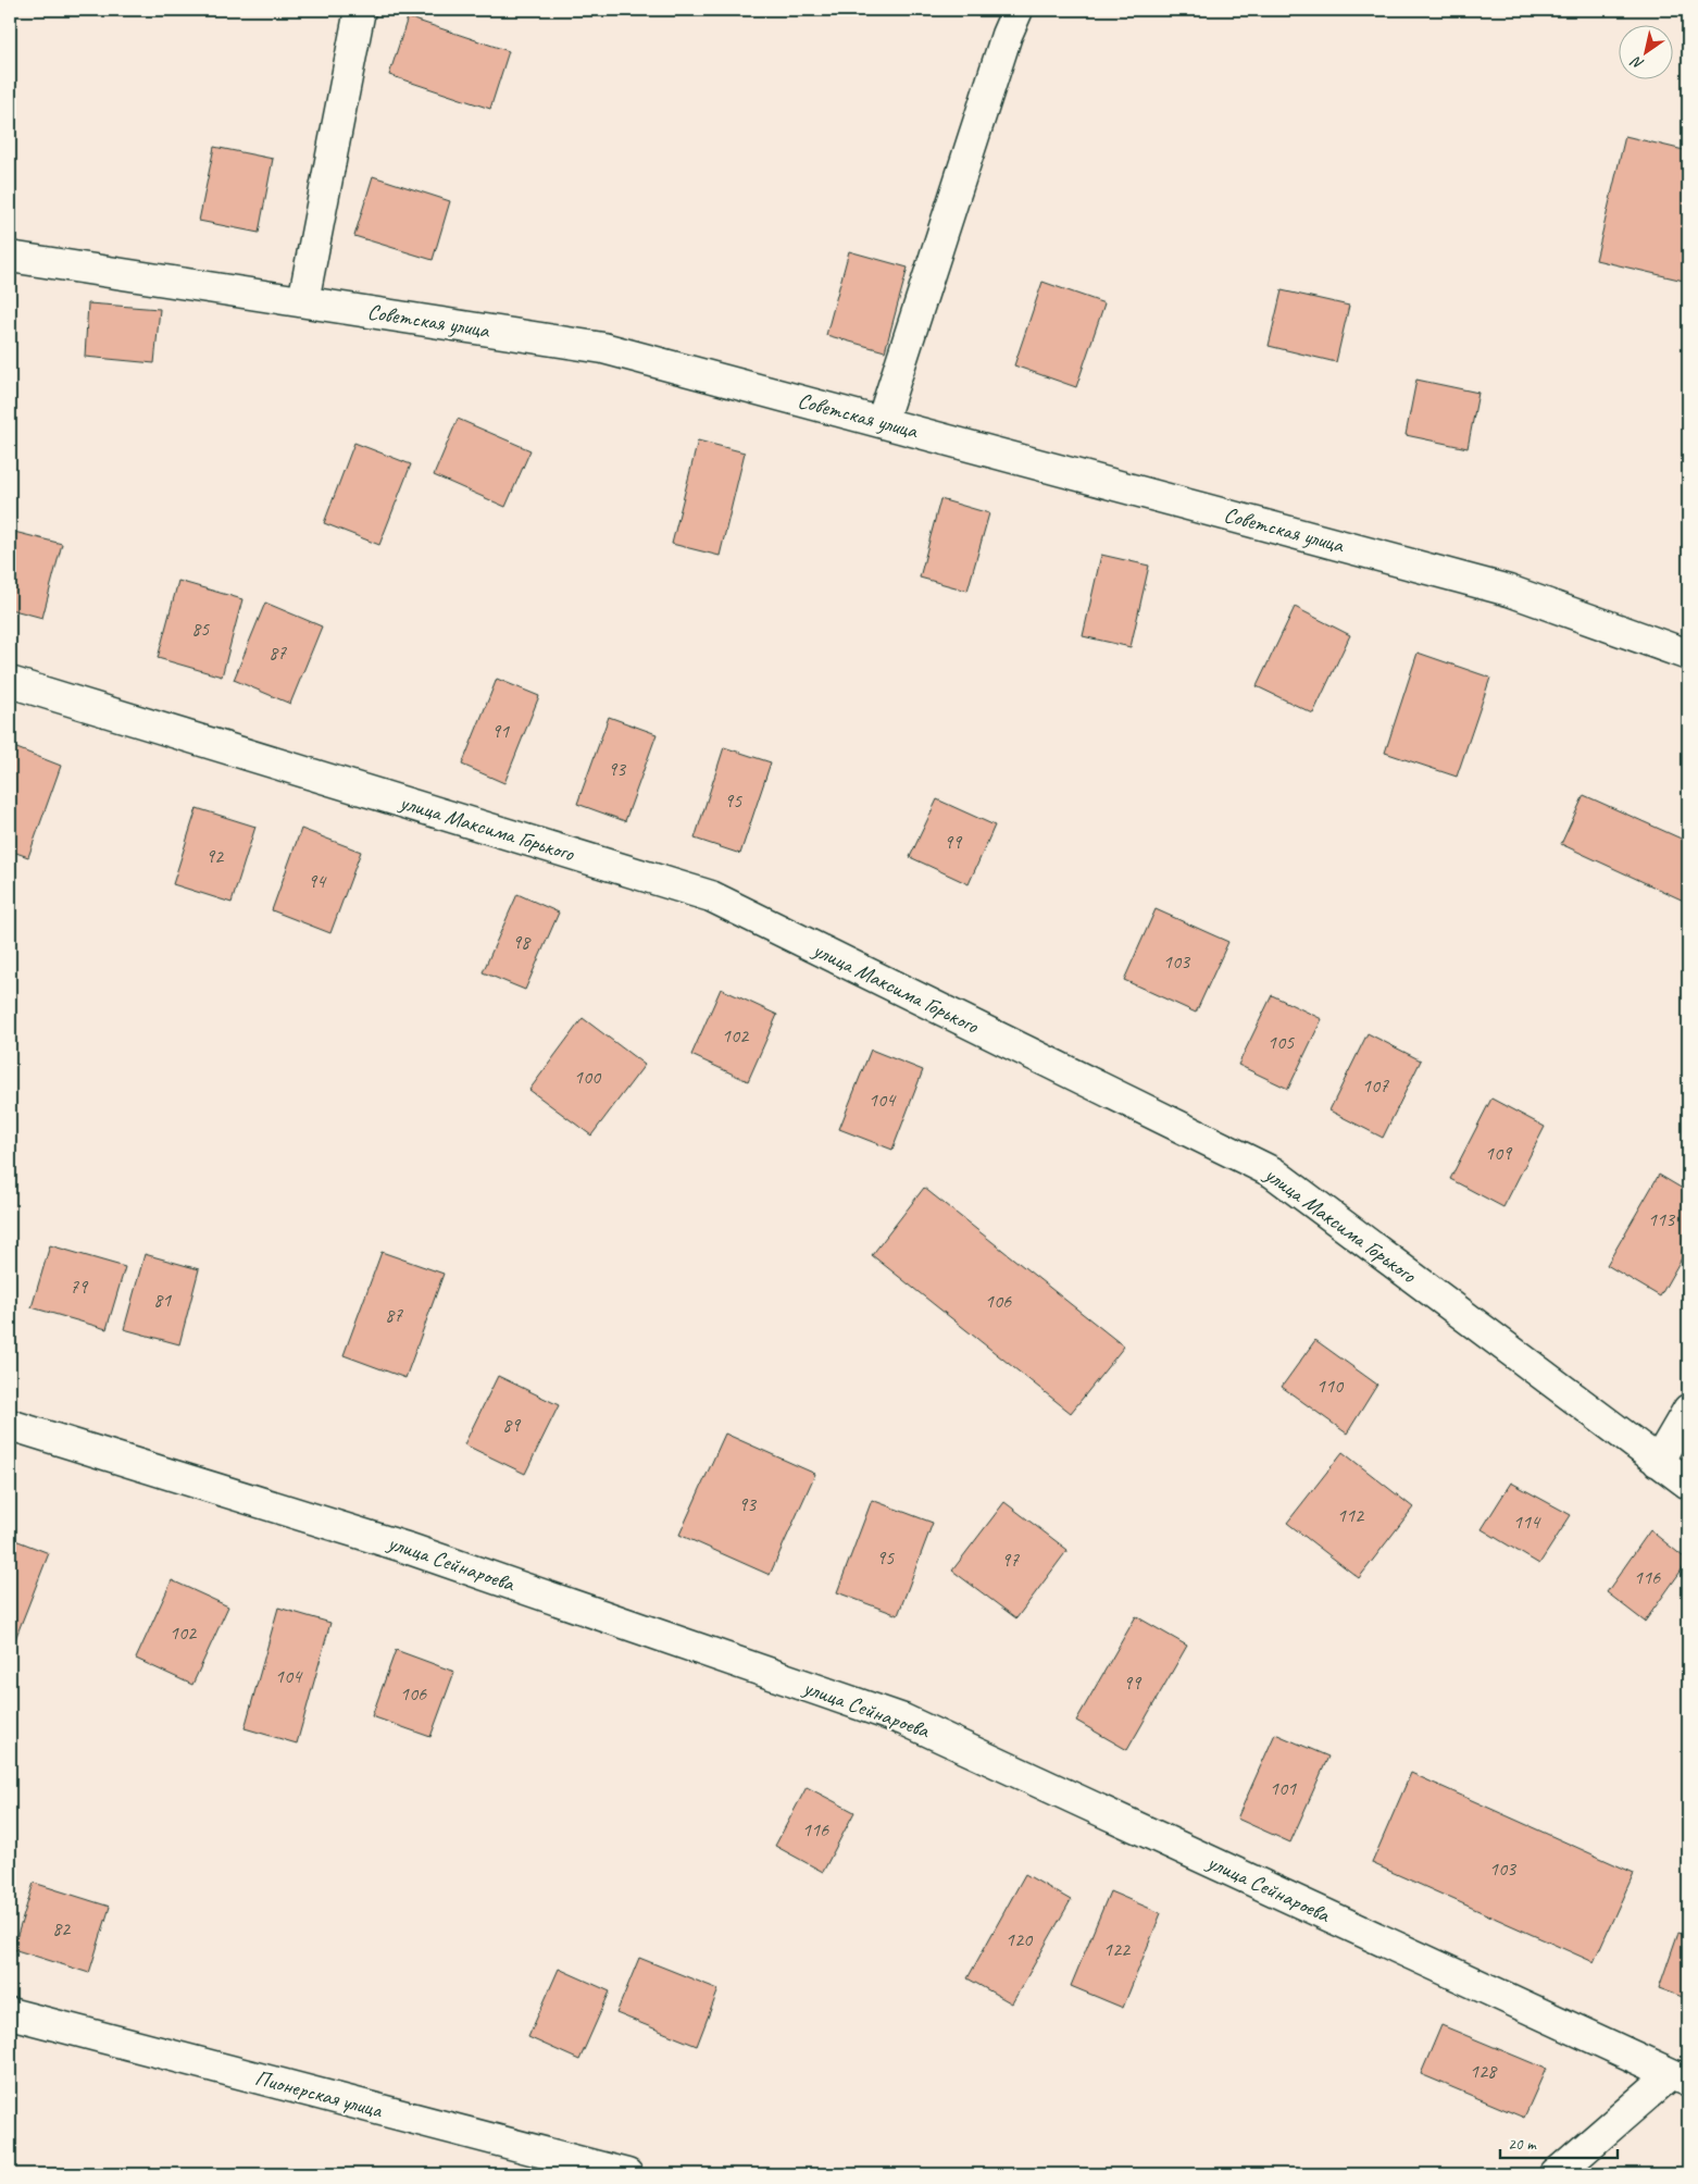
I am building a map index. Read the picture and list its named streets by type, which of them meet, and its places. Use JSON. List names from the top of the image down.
{
  "streets": {
    "street": [
      "Советская улица",
      "улица Максима Горького",
      "улица Сейнароева",
      "Пионерская улица"
    ]
  },
  "house_numbers": [
    "85",
    "87",
    "91",
    "93",
    "95",
    "99",
    "92",
    "94",
    "98",
    "103",
    "102",
    "105",
    "100",
    "107",
    "104",
    "109",
    "113",
    "79",
    "81",
    "106",
    "87",
    "110",
    "89",
    "93",
    "112",
    "114",
    "95",
    "97",
    "116",
    "102",
    "104",
    "99",
    "106",
    "101",
    "116",
    "103",
    "82",
    "120",
    "122",
    "128"
  ],
  "scale_bar": "20 m",
  "north": "bottom left"
}
